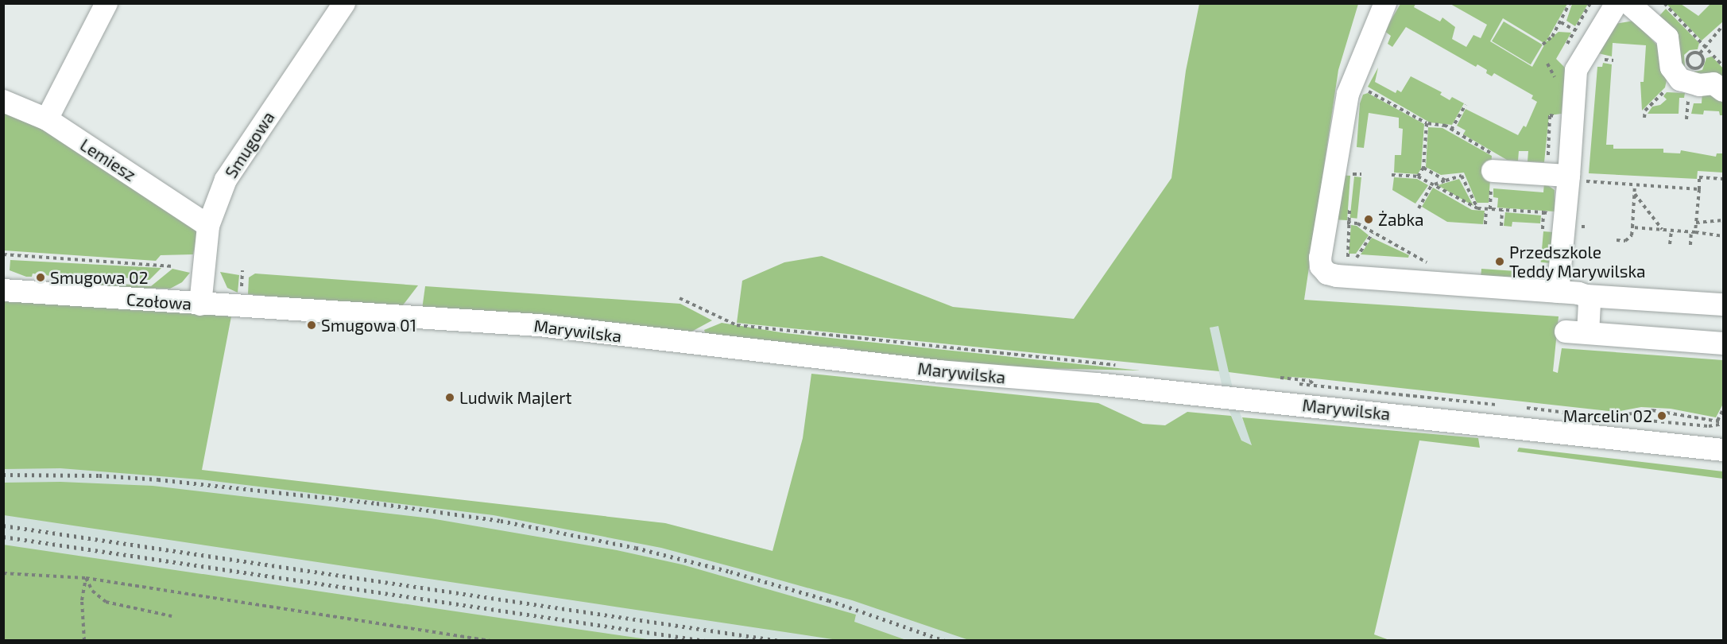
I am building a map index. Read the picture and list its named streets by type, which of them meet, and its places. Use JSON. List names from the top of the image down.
{
  "streets": {
    "street": [
      "Smugowa",
      "Lemiesz",
      "Czołowa",
      "Marywilska"
    ]
  },
  "crossings": [
    ["Smugowa", "Lemiesz"],
    ["Smugowa", "Czołowa"],
    ["Smugowa", "Marywilska"],
    ["Czołowa", "Marywilska"]
  ],
  "places": [
    "Żabka",
    "Przedszkole Teddy Marywilska",
    "Smugowa 02",
    "Smugowa 01",
    "Ludwik Majlert",
    "Marcelin 02"
  ]
}
